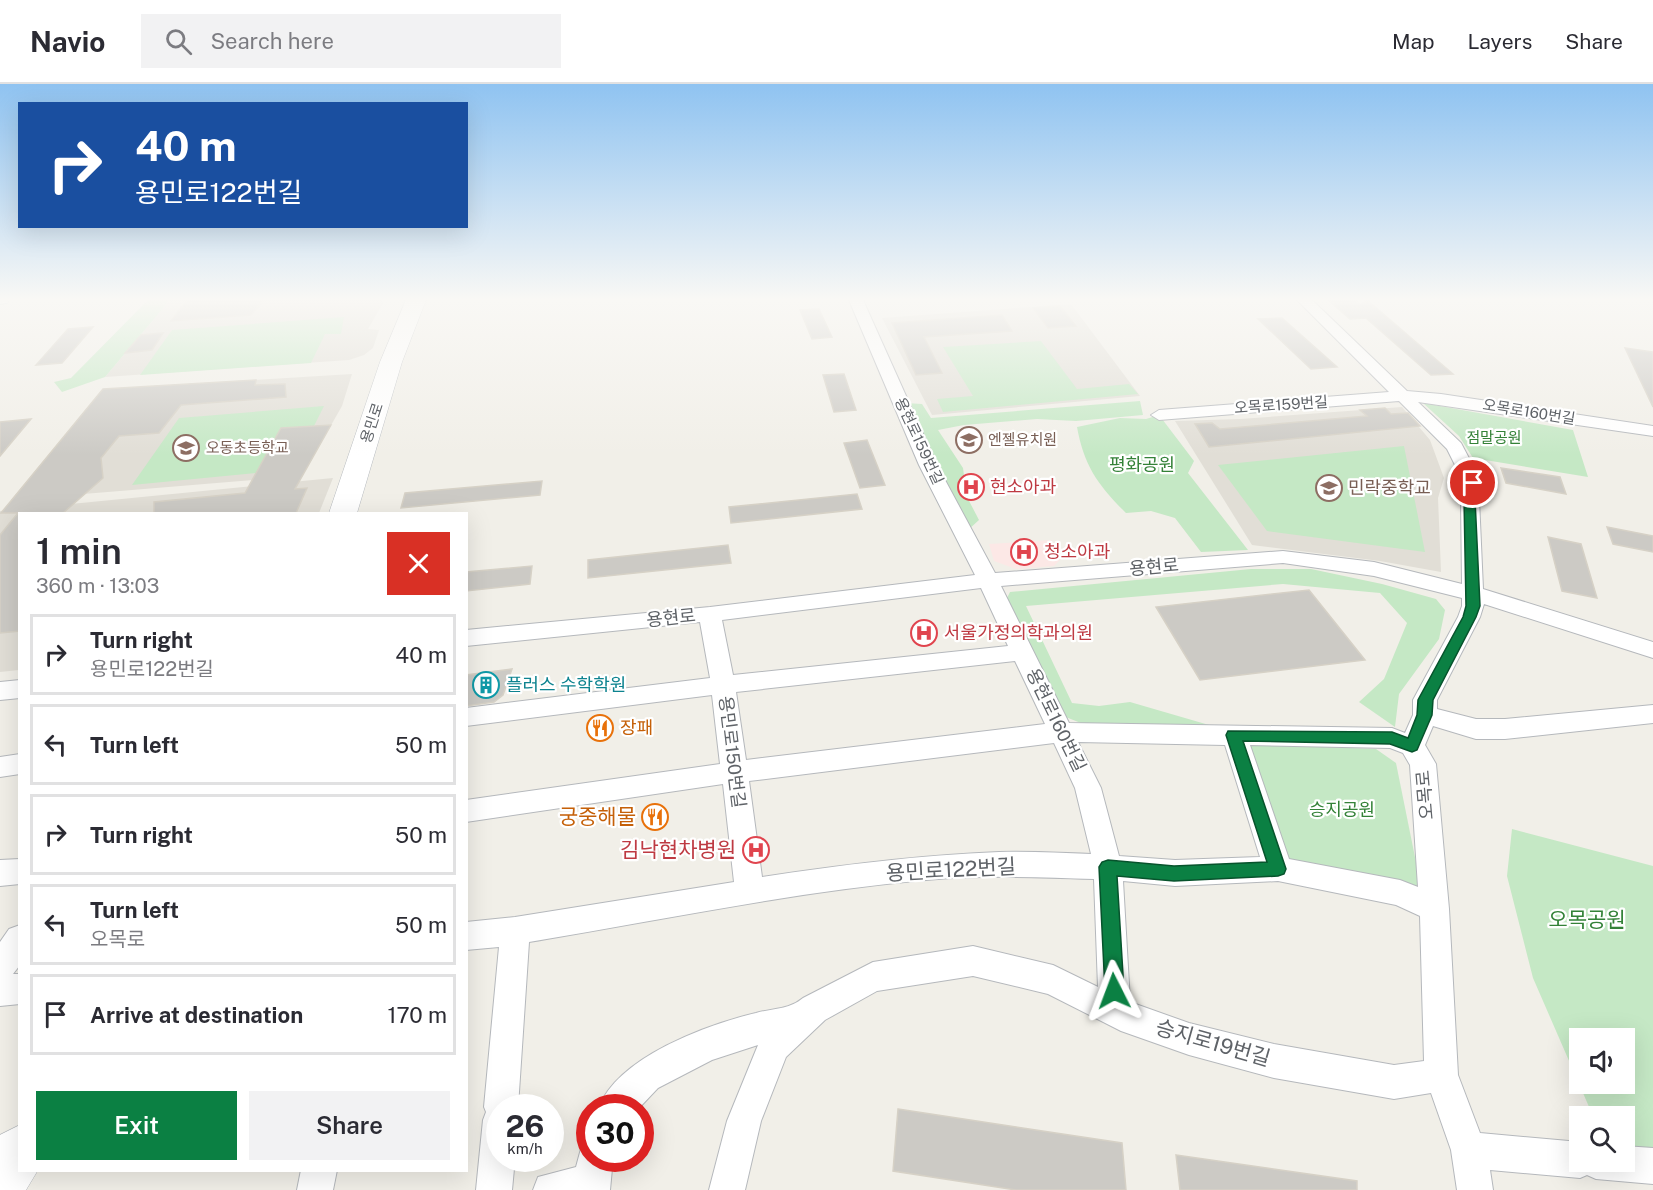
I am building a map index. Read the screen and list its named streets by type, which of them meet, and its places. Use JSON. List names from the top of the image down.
{
  "streets": {
    "main road": ["용민로"],
    "street": [
      "오목로159번길",
      "오목로160번길",
      "용현로159번길",
      "용현로",
      "용현로160번길",
      "용민로150번길",
      "오목로",
      "용민로122번길",
      "승지로19번길"
    ]
  },
  "crossings": [
    ["오목로159번길", "오목로160번길"],
    ["오목로159번길", "오목로"],
    ["오목로160번길", "오목로"],
    ["용현로159번길", "용현로"],
    ["용현로159번길", "용현로160번길"],
    ["용현로", "용현로160번길"],
    ["용현로", "용민로150번길"],
    ["용현로", "오목로"],
    ["용현로160번길", "용민로122번길"],
    ["용현로160번길", "승지로19번길"],
    ["용민로150번길", "용민로122번길"],
    ["오목로", "용민로122번길"],
    ["오목로", "승지로19번길"]
  ],
  "parks": [
    "점말공원",
    "평화공원",
    "승지공원",
    "오목공원"
  ],
  "places": {
    "school or university": ["엔젤유치원", "오동초등학교", "민락중학교"],
    "hospital": [
      "현소아과",
      "청소아과",
      "서울가정의학과의원",
      "김낙현차병원"
    ],
    "building": ["플러스 수학학원"],
    "restaurant": ["장패", "궁중해물"]
  },
  "page": {
    "header": "Navio",
    "search": "Search here",
    "nav": ["Map", "Layers", "Share"],
    "turn": ["40 m", "용민로122번길"],
    "heading": ["1 min", "360 m · 13:03"],
    "list": [
      {
        "name": "Turn right",
        "note": "용민로122번길",
        "value": "40 m"
      },
      {
        "name": "Turn left",
        "value": "50 m"
      },
      {
        "name": "Turn right",
        "value": "50 m"
      },
      {
        "name": "Turn left",
        "note": "오목로",
        "value": "50 m"
      },
      {
        "name": "Arrive at destination",
        "value": "170 m"
      }
    ],
    "buttons": ["Exit", "Share"],
    "speed": "26 km/h",
    "limit": "30"
  }
}
